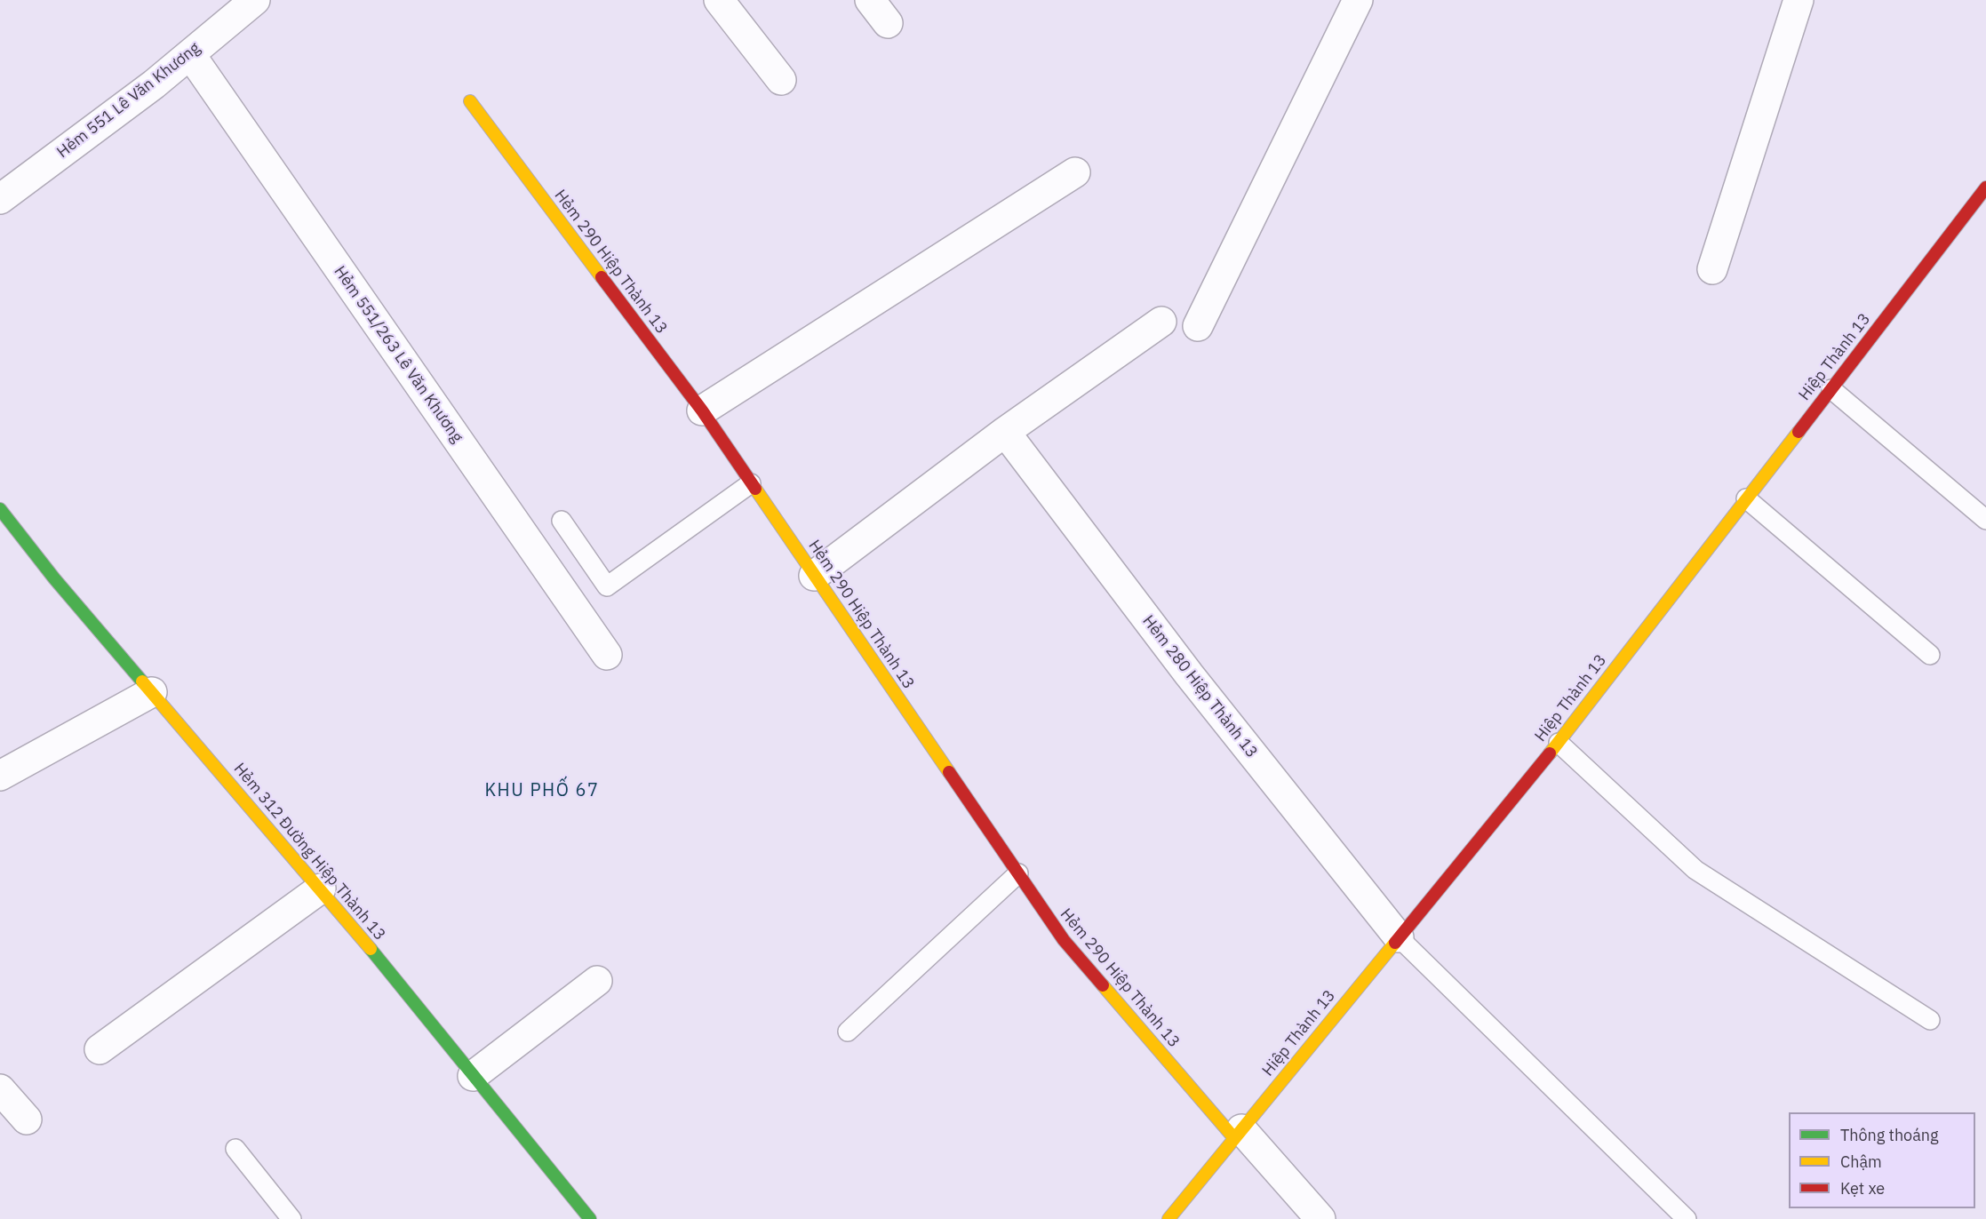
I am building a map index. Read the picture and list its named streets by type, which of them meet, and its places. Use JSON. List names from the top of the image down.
{
  "streets": {
    "street": [
      "Hẻm 551 Lê Văn Khương",
      "Hẻm 290 Hiệp Thành 13",
      "Hẻm 551/263 Lê Văn Khương",
      "Hiệp Thành 13",
      "Hẻm 280 Hiệp Thành 13",
      "Hẻm 312 Đường Hiệp Thành 13"
    ]
  },
  "crossings": [
    ["Hẻm 551 Lê Văn Khương", "Hẻm 551/263 Lê Văn Khương"],
    ["Hẻm 290 Hiệp Thành 13", "Hiệp Thành 13"],
    ["Hiệp Thành 13", "Hẻm 280 Hiệp Thành 13"]
  ],
  "districts": ["KHU PHỐ 67"],
  "legend": ["Thông thoáng", "Chậm", "Kẹt xe"]
}
